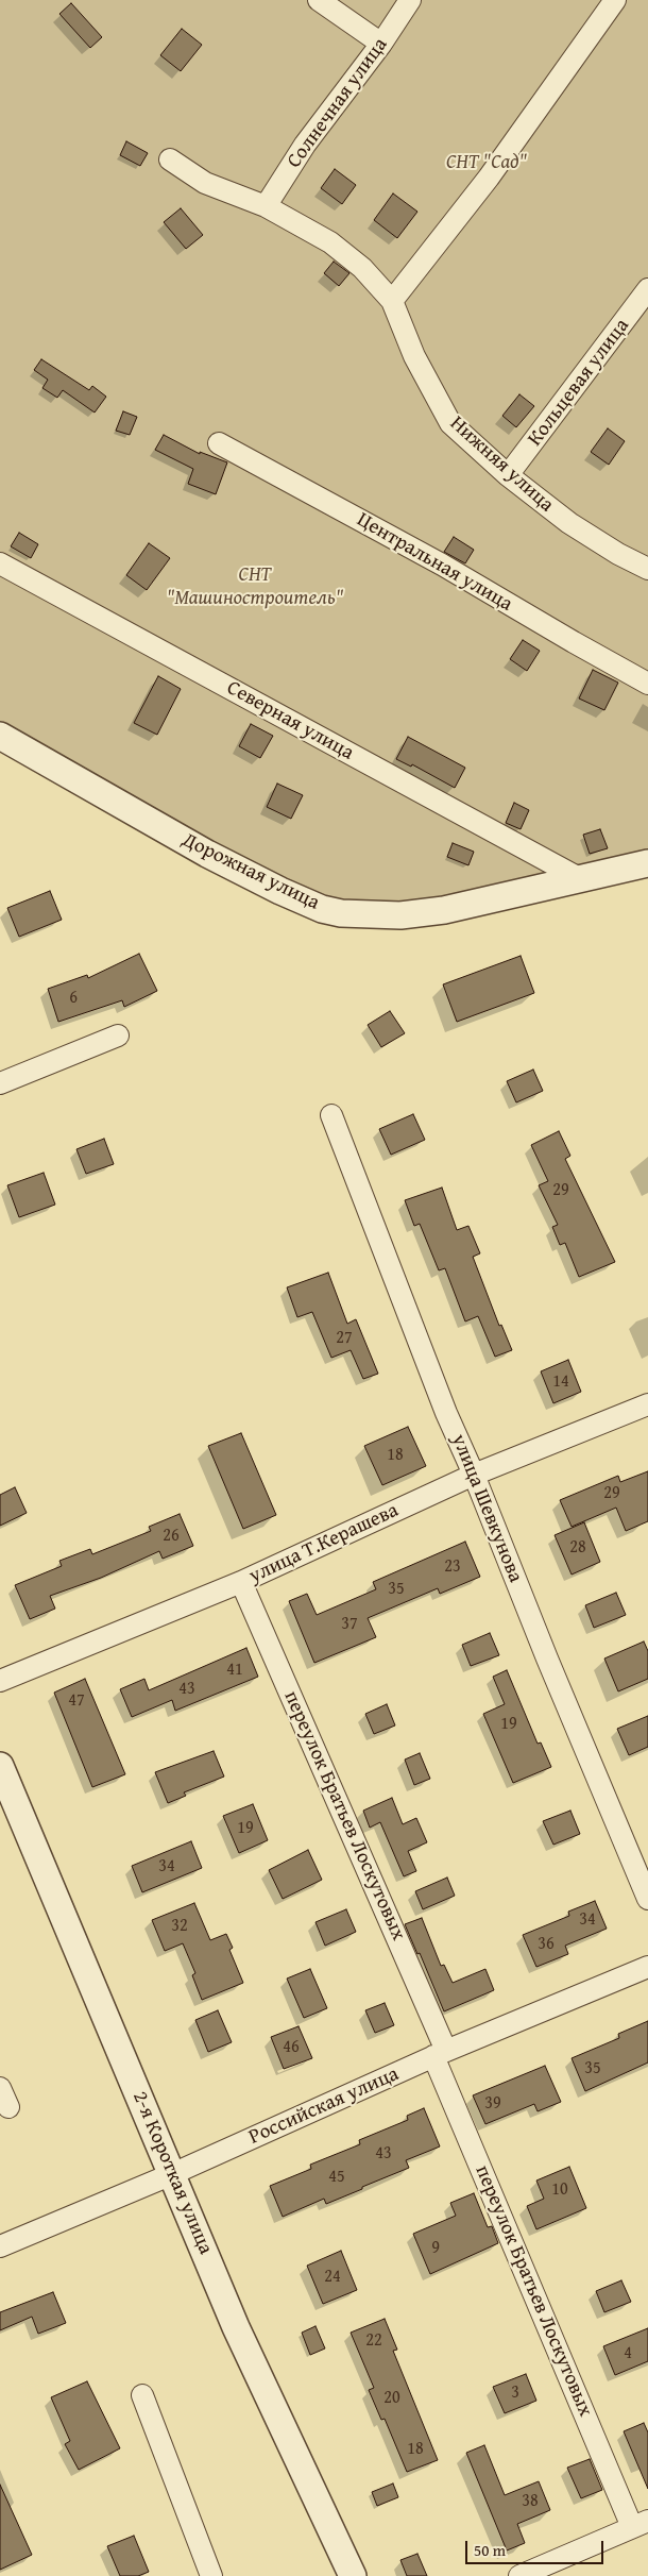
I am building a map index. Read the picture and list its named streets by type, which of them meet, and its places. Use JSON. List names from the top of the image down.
{
  "streets": {
    "street": [
      "Солнечная улица",
      "Кольцевая улица",
      "Нижняя улица",
      "Центральная улица",
      "Северная улица",
      "Дорожная улица",
      "улица Шевкунова",
      "улица Т.Керашева",
      "переулок Братьев Лоскутовых",
      "Российская улица",
      "2-я Короткая улица"
    ]
  },
  "crossings": [
    ["Солнечная улица", "Нижняя улица"],
    ["Кольцевая улица", "Нижняя улица"],
    ["Северная улица", "Дорожная улица"],
    ["улица Шевкунова", "улица Т.Керашева"],
    ["улица Т.Керашева", "переулок Братьев Лоскутовых"],
    ["переулок Братьев Лоскутовых", "Российская улица"],
    ["Российская улица", "2-я Короткая улица"]
  ],
  "parks": ["СНТ \"Сад\"", "СНТ \"Машиностроитель\""],
  "house_numbers": [
    "6",
    "29",
    "27",
    "14",
    "18",
    "29",
    "26",
    "28",
    "23",
    "35",
    "37",
    "41",
    "43",
    "47",
    "19",
    "19",
    "34",
    "34",
    "32",
    "36",
    "46",
    "35",
    "39",
    "43",
    "45",
    "10",
    "9",
    "24",
    "22",
    "4",
    "3",
    "20",
    "18",
    "38"
  ],
  "scale_bar": "50 m"
}
